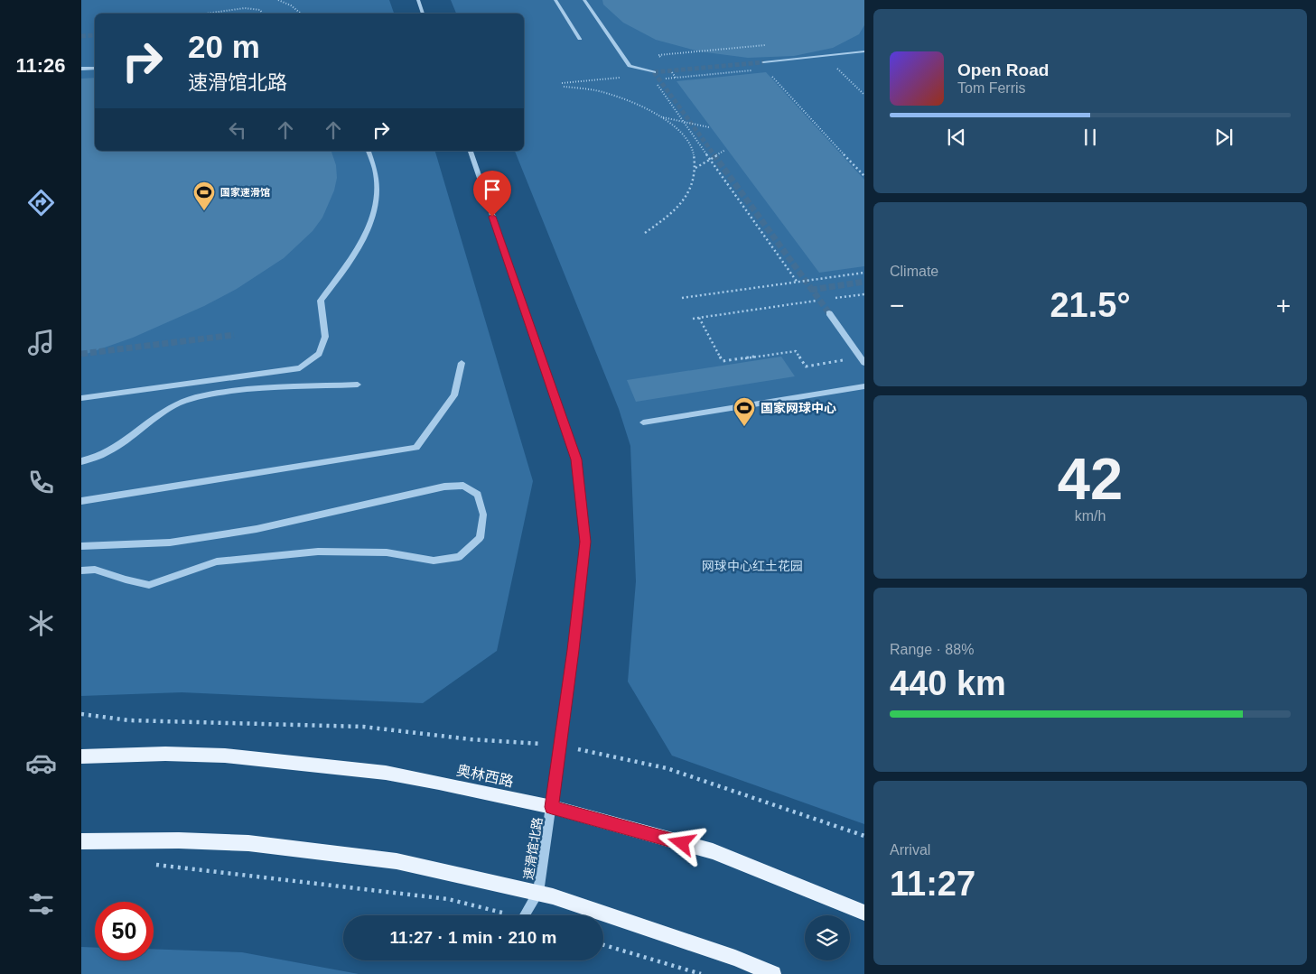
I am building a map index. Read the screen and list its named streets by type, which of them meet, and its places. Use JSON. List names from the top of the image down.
{
  "streets": {
    "main road": ["奥林西路"],
    "street": ["速滑馆北路"]
  },
  "crossings": [
    ["奥林西路", "速滑馆北路"]
  ],
  "parks": ["网球中心红土花园"],
  "places": {
    "sports": ["国家速滑馆", "国家网球中心"]
  },
  "page": {
    "tabs": "11:26",
    "turn": ["20 m", "速滑馆北路"],
    "song": ["Open Road", "Tom Ferris"],
    "tile": [
      "Climate",
      ["42", "km/h"],
      ["Range · 88%", "440 km"],
      ["Arrival", "11:27"]
    ],
    "heat": ["−", "21.5°", "+"],
    "limit": "50",
    "trip": "11:27 · 1 min · 210 m"
  }
}
